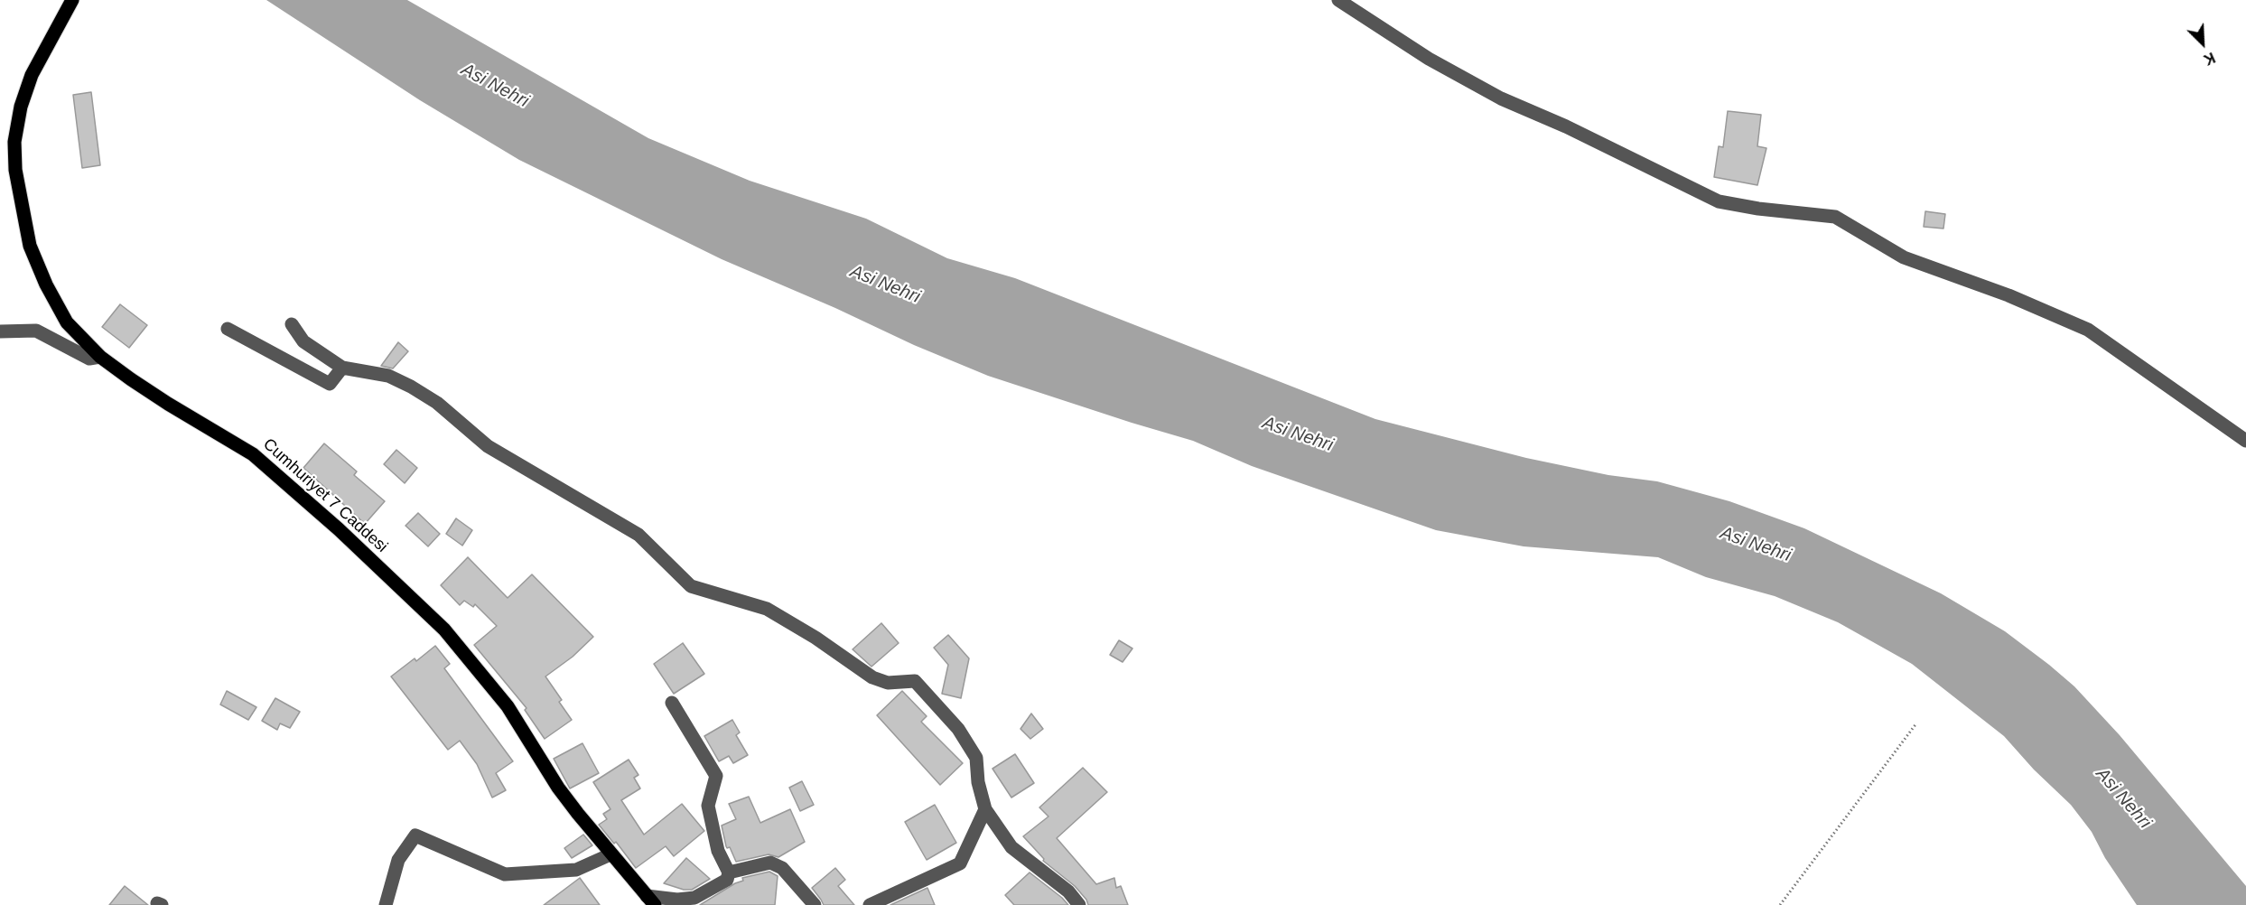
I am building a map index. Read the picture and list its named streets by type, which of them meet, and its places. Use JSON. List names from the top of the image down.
{
  "streets": {
    "main road": ["Cumhuriyet 7 Caddesi"]
  },
  "water": ["Asi Nehri"],
  "north": "bottom right"
}
